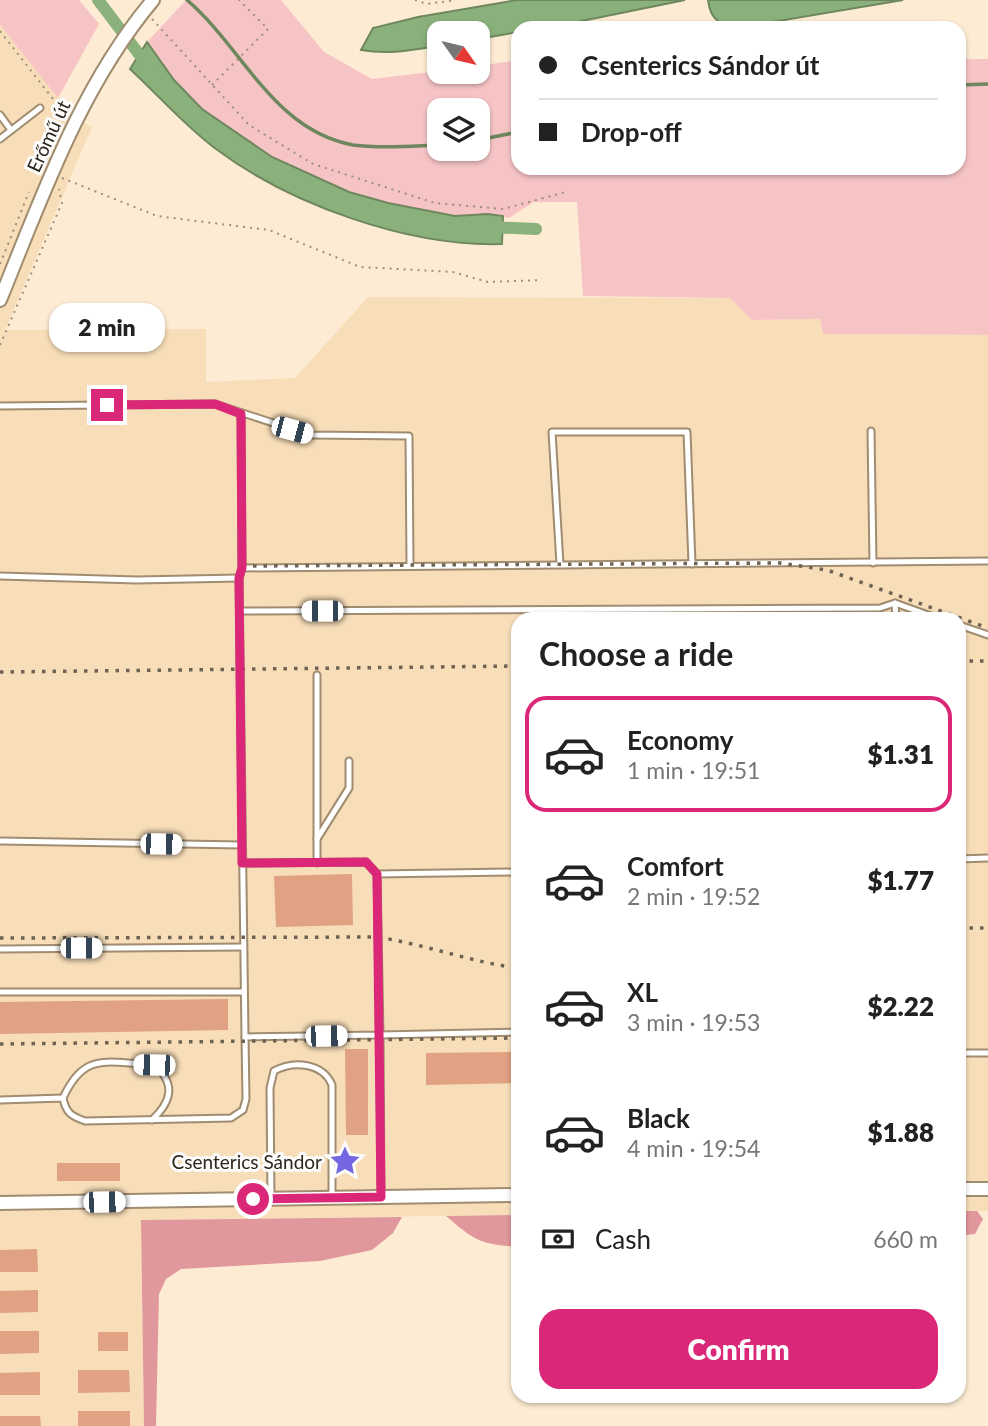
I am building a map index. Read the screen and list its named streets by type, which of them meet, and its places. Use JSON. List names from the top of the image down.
{
  "streets": {
    "street": ["Erőmű út"]
  },
  "places": {
    "place": ["Csenterics Sándor"]
  },
  "north": "bottom right",
  "page": {
    "banner": ["Csenterics Sándor út", "Drop-off"],
    "bubble": "2 min",
    "heading": "Choose a ride",
    "list": [
      {
        "name": "Economy",
        "note": "1 min · 19:51",
        "value": "$1.31"
      },
      {
        "name": "Comfort",
        "note": "2 min · 19:52",
        "value": "$1.77"
      },
      {
        "name": "XL",
        "note": "3 min · 19:53",
        "value": "$2.22"
      },
      {
        "name": "Black",
        "note": "4 min · 19:54",
        "value": "$1.88"
      }
    ],
    "pay": ["Cash", "660 m"],
    "buttons": "Confirm"
  }
}
